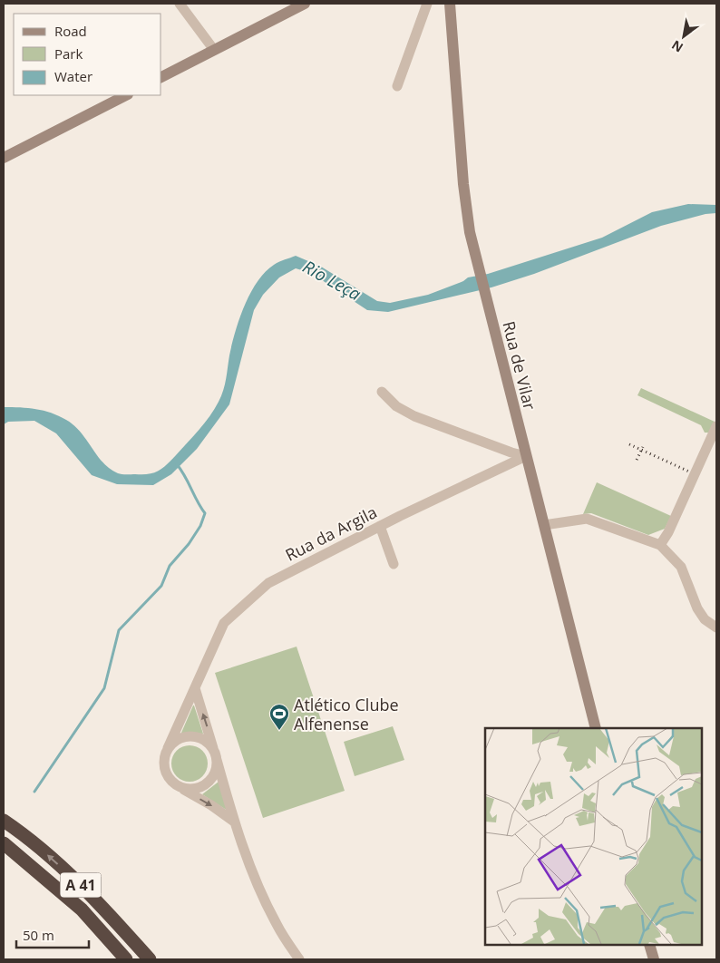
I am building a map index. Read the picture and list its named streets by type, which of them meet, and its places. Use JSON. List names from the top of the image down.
{
  "streets": {
    "highway": ["A 41"],
    "street": ["Rua de Vilar", "Rua da Argila"]
  },
  "crossings": [
    ["Rua de Vilar", "Rua da Argila"]
  ],
  "water": ["Rio Leça"],
  "places": {
    "sports": ["Atlético Clube Alfenense"]
  },
  "legend": ["Road", "Park", "Water"],
  "scale_bar": "50 m",
  "north": "bottom left"
}
